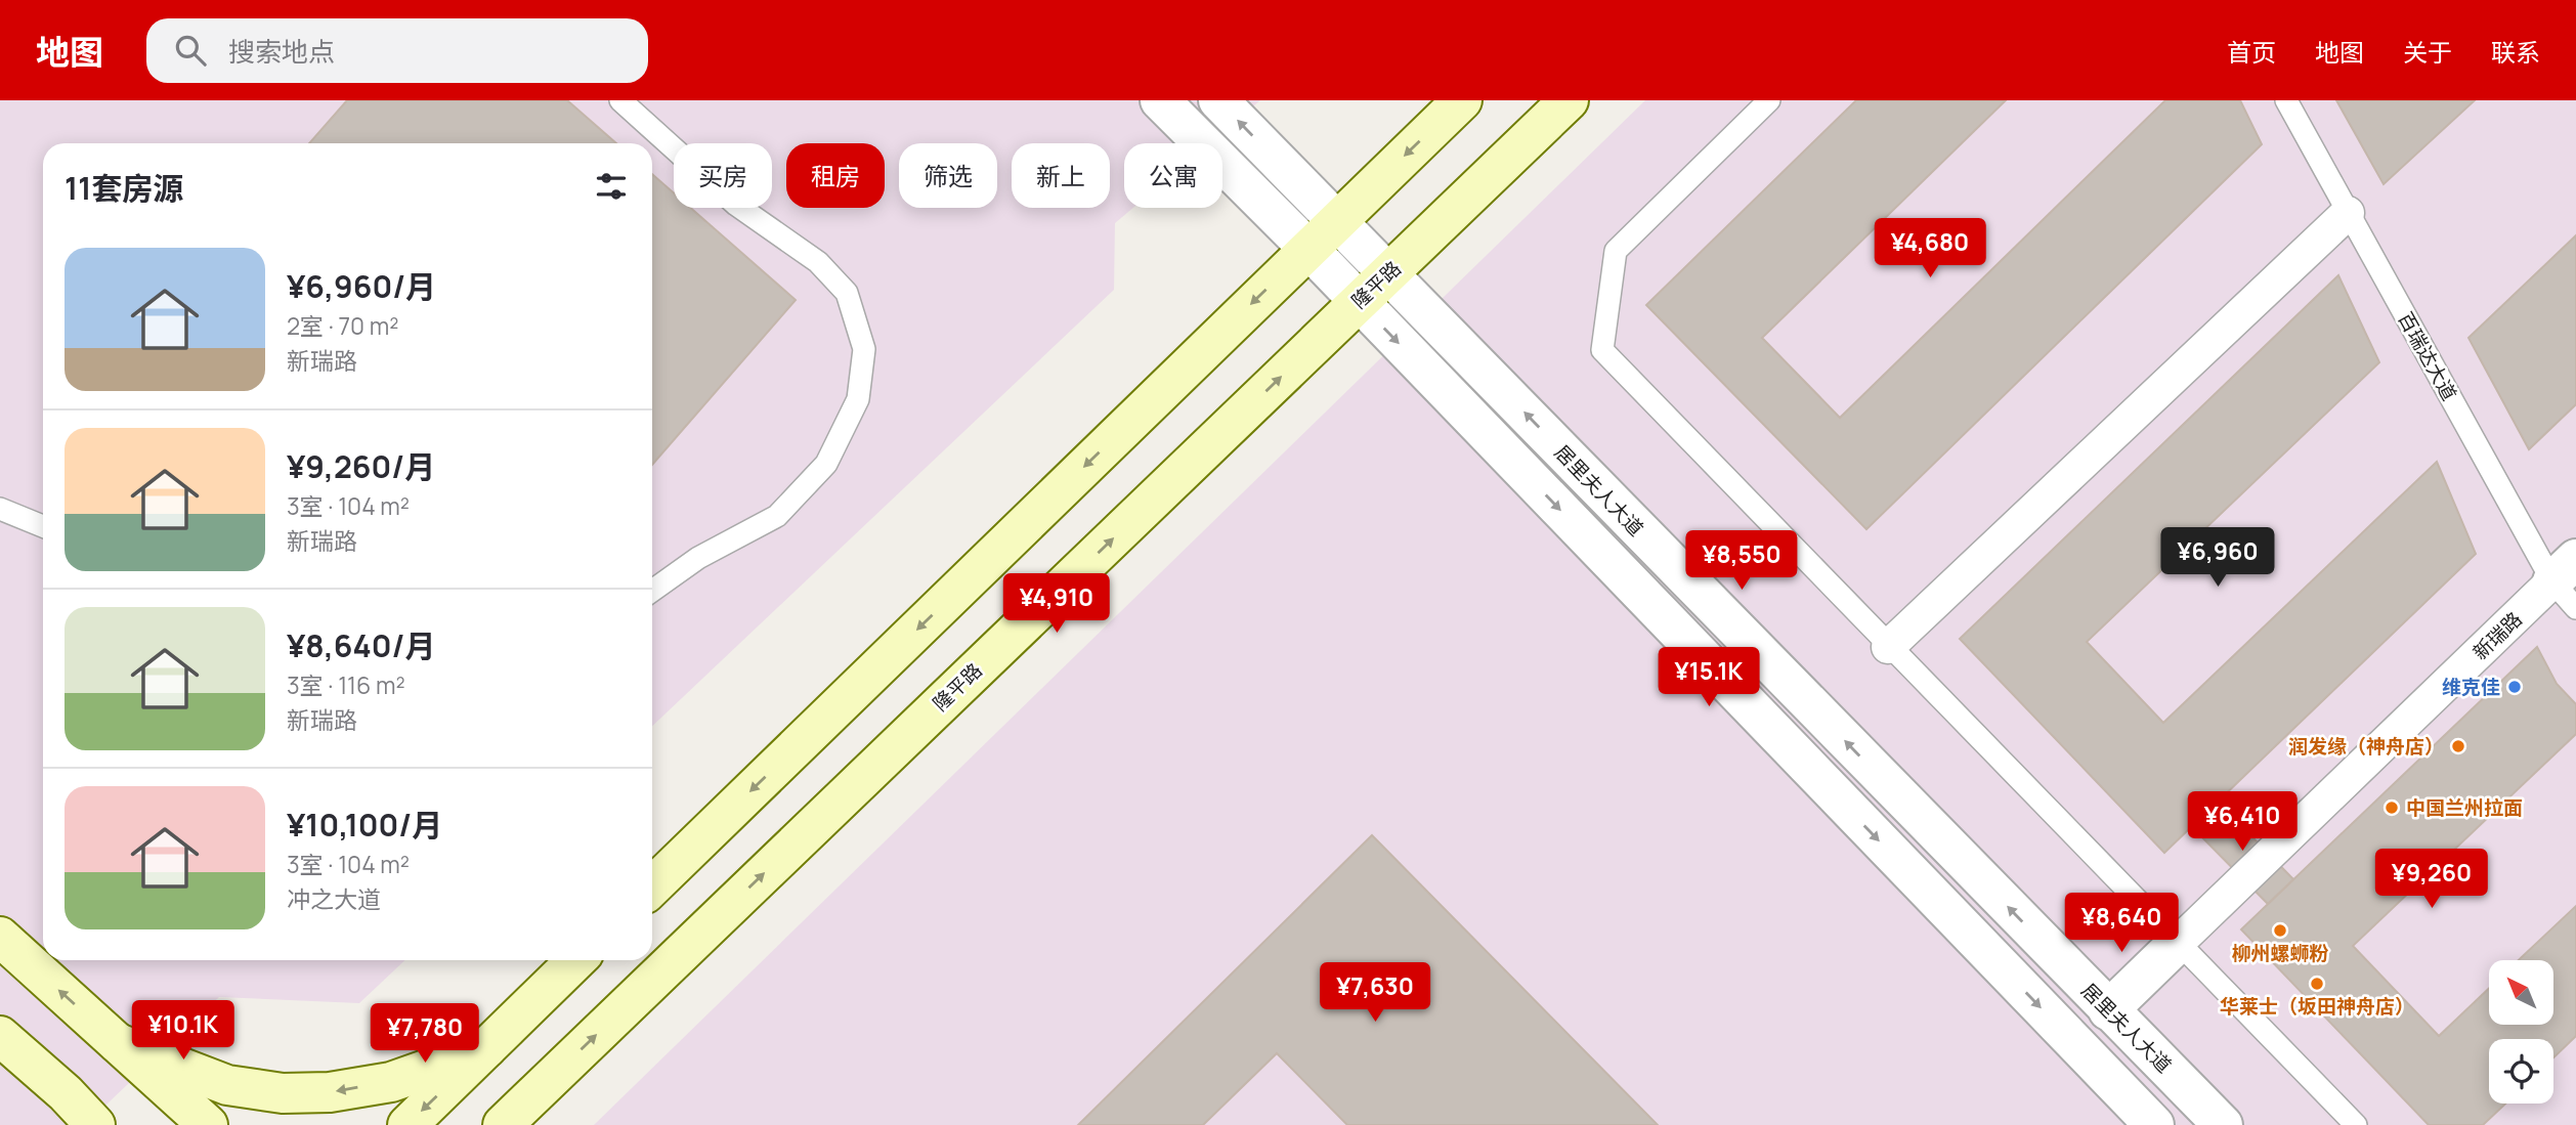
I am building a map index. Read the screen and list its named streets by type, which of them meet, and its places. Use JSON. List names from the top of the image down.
{
  "streets": {
    "main road": ["隆平路"],
    "street": ["居里夫人大道", "新瑞路"],
    "lane": ["百瑞达大道"]
  },
  "crossings": [
    ["隆平路", "居里夫人大道"],
    ["百瑞达大道", "新瑞路"],
    ["居里夫人大道", "新瑞路"]
  ],
  "places": [
    "维克佳",
    "润发缘（神舟店）",
    "中国兰州拉面",
    "柳州螺蛳粉",
    "华莱士（坂田神舟店）"
  ],
  "north": "top left",
  "page": {
    "header": "地图",
    "search": "搜索地点",
    "nav": [
      "首页",
      "地图",
      "关于",
      "联系"
    ],
    "chip": [
      "买房",
      "租房",
      "筛选",
      "新上",
      "公寓"
    ],
    "heading": "11套房源",
    "price": [
      "¥4,680",
      "¥6,960",
      "¥8,550",
      "¥4,910",
      "¥15.1K",
      "¥6,410",
      "¥9,260",
      "¥8,640",
      "¥7,630",
      "¥10.1K",
      "¥7,780"
    ],
    "list": [
      {
        "name": "¥6,960/月",
        "note": "2室 · 70 m² · 新瑞路"
      },
      {
        "name": "¥9,260/月",
        "note": "3室 · 104 m² · 新瑞路"
      },
      {
        "name": "¥8,640/月",
        "note": "3室 · 116 m² · 新瑞路"
      },
      {
        "name": "¥10,100/月",
        "note": "3室 · 104 m² · 冲之大道"
      }
    ]
  }
}
